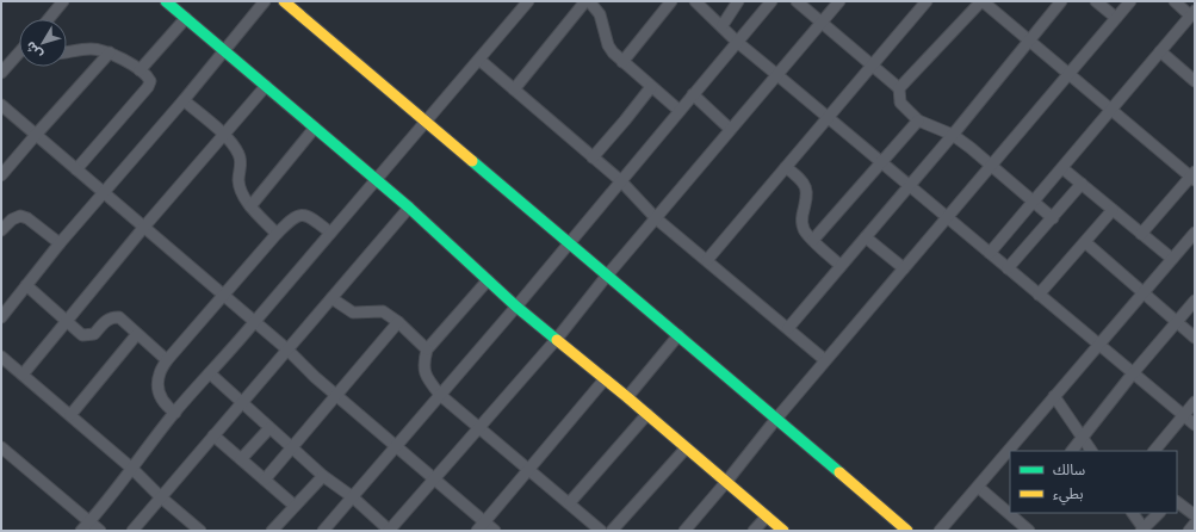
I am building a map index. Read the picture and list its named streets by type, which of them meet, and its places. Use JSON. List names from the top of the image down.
{
  "legend": ["سالك", "بطيء"],
  "north": "bottom left"
}
